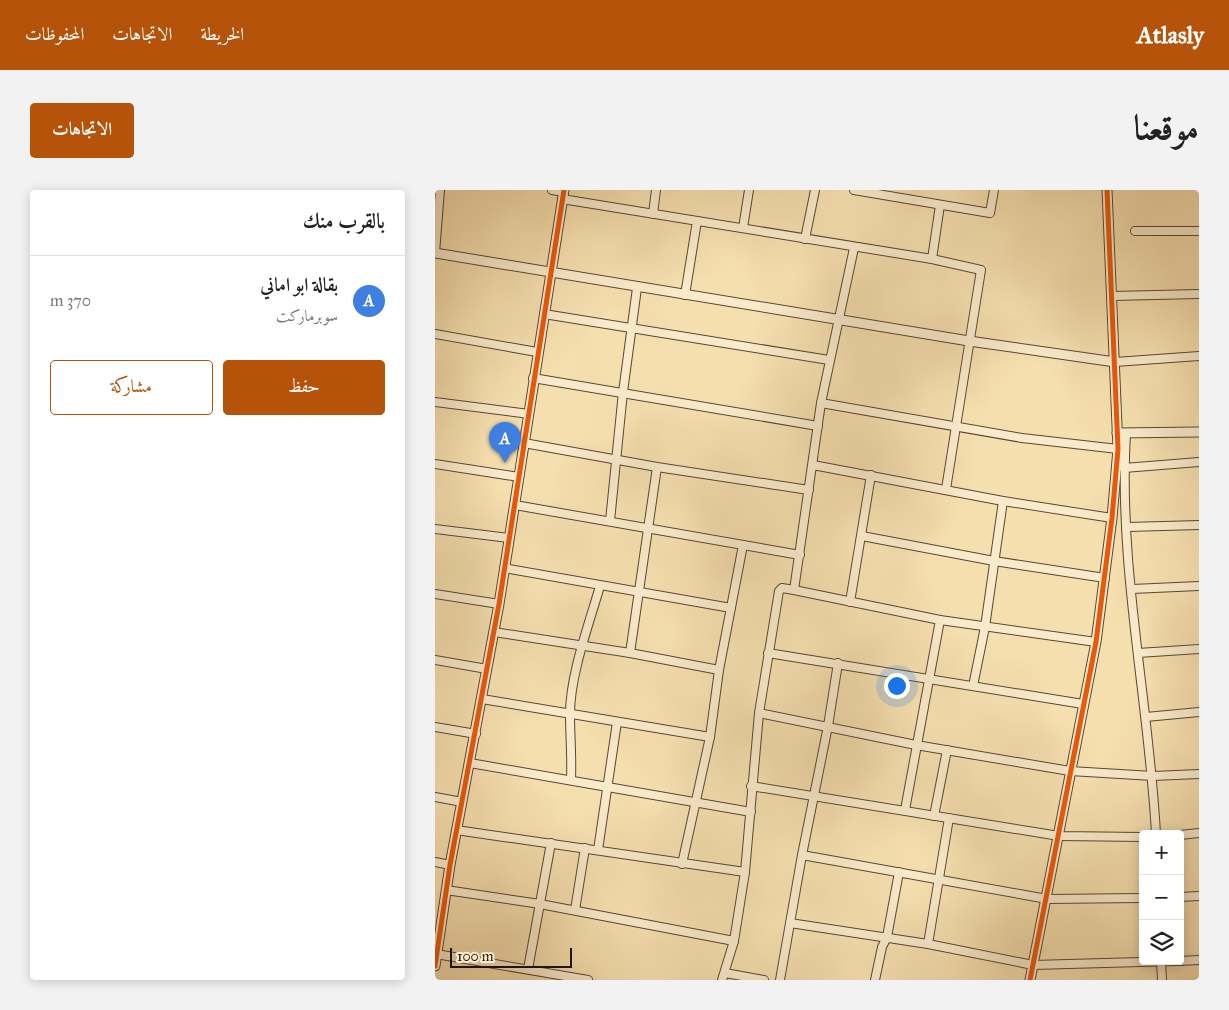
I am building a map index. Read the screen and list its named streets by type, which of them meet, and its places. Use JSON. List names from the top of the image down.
{
  "scale_bar": "100 m",
  "page": {
    "header": "Atlasly",
    "nav": ["الخريطة", "الاتجاهات", "المحفوظات"],
    "title": "موقعنا",
    "buttons": [
      "الاتجاهات",
      ["حفظ", "مشاركة"]
    ],
    "heading": "بالقرب منك",
    "list": [
      {
        "mark": "A",
        "name": "بقالة ابو اماني",
        "note": "سوبرماركت",
        "value": "370 m"
      }
    ],
    "pins": "A",
    "map_buttons": ["+", "−"],
    "scale": "100 m"
  }
}
